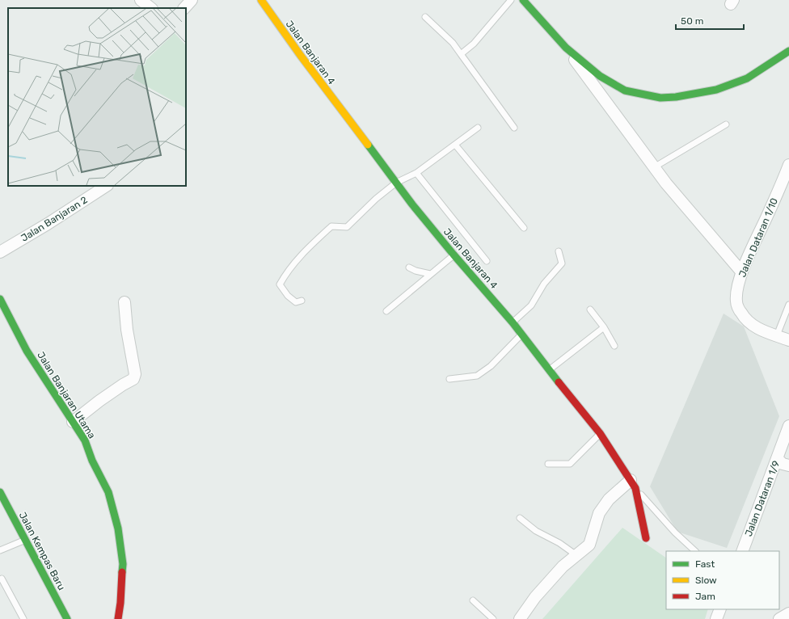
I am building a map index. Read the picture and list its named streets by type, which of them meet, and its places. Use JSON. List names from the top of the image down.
{
  "streets": {
    "street": [
      "Jalan Banjaran 4",
      "Jalan Banjaran 2",
      "Jalan Dataran 1/10",
      "Jalan Banjaran Utama",
      "Jalan Dataran 1/9",
      "Jalan Kempas Baru"
    ]
  },
  "legend": ["Fast", "Slow", "Jam"],
  "scale_bar": "50 m"
}
